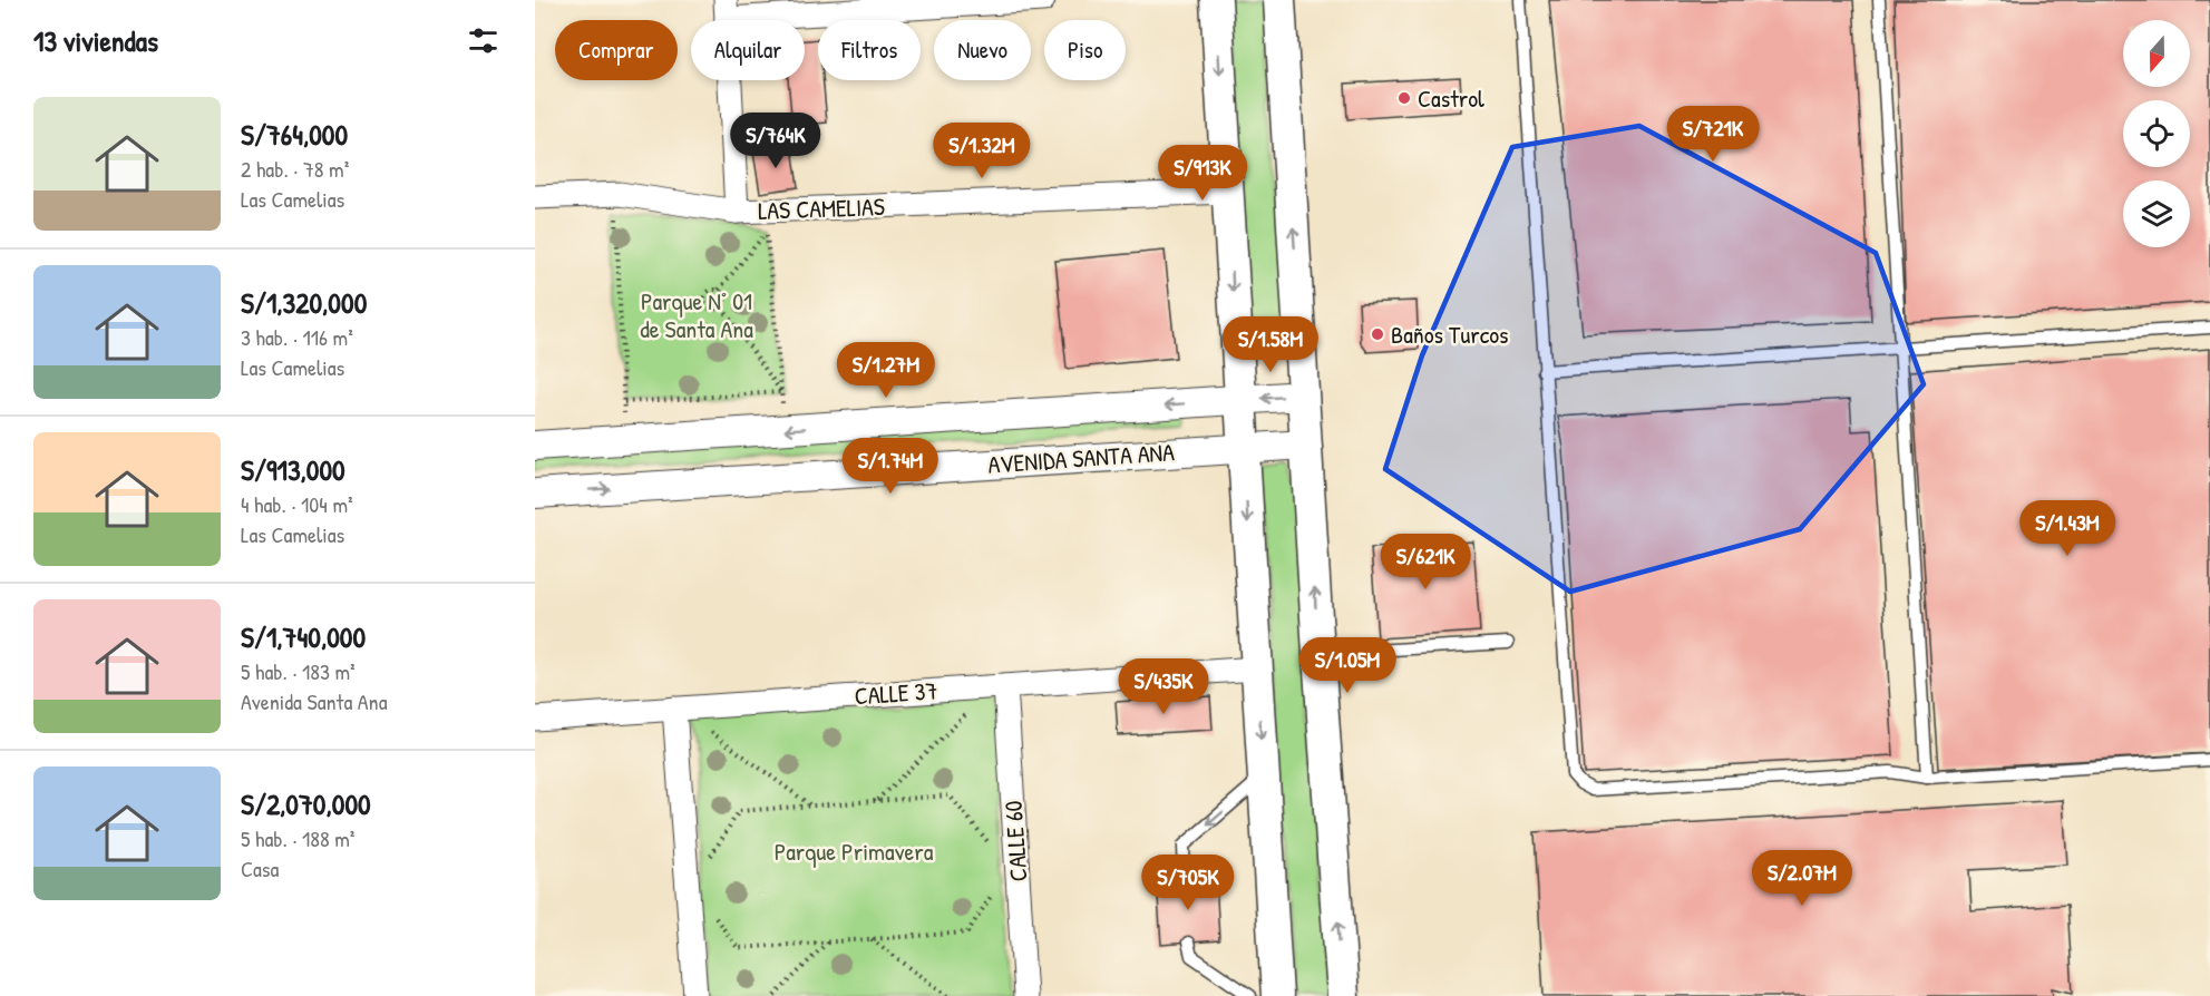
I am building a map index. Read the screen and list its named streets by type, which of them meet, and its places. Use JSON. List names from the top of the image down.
{
  "streets": {
    "street": [
      "LAS CAMELIAS",
      "AVENIDA SANTA ANA",
      "CALLE 37",
      "CALLE 60"
    ]
  },
  "crossings": [
    ["CALLE 37", "CALLE 60"]
  ],
  "parks": ["Parque N° 01 de Santa Ana", "Parque Primavera"],
  "places": ["Castrol", "Baños Turcos"],
  "north": "bottom",
  "page": {
    "heading": "13 viviendas",
    "chip": [
      "Comprar",
      "Alquilar",
      "Filtros",
      "Nuevo",
      "Piso"
    ],
    "list": [
      {
        "name": "S/764,000",
        "note": "2 hab. · 78 m² · Las Camelias"
      },
      {
        "name": "S/1,320,000",
        "note": "3 hab. · 116 m² · Las Camelias"
      },
      {
        "name": "S/913,000",
        "note": "4 hab. · 104 m² · Las Camelias"
      },
      {
        "name": "S/1,740,000",
        "note": "5 hab. · 183 m² · Avenida Santa Ana"
      },
      {
        "name": "S/2,070,000",
        "note": "5 hab. · 188 m² · Casa"
      }
    ],
    "price": [
      "S/721K",
      "S/764K",
      "S/1.32M",
      "S/913K",
      "S/1.58M",
      "S/1.27M",
      "S/1.74M",
      "S/1.43M",
      "S/621K",
      "S/1.05M",
      "S/435K",
      "S/2.07M",
      "S/705K"
    ]
  }
}
